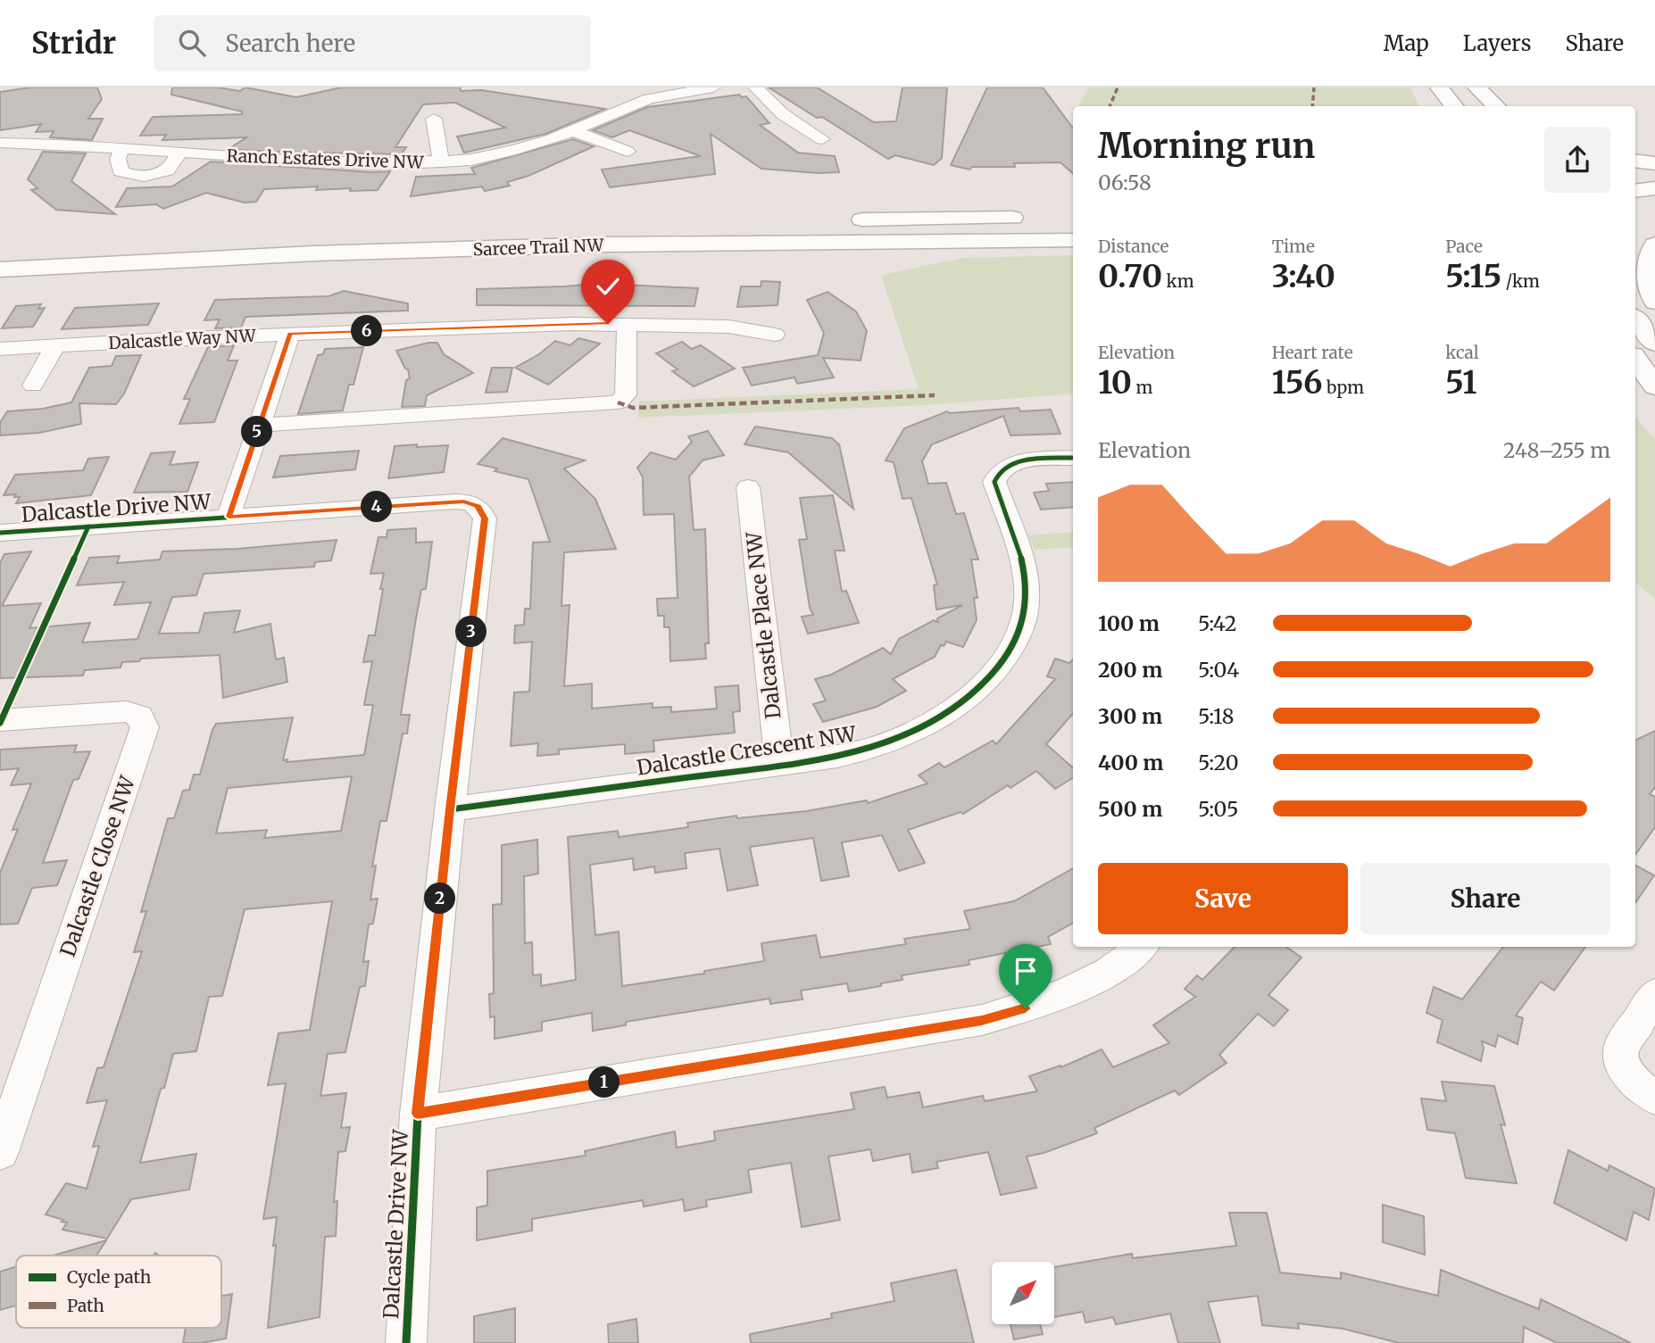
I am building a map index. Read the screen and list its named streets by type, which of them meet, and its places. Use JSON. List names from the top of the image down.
{
  "streets": {
    "main road": ["Sarcee Trail NW"],
    "street": [
      "Ranch Estates Drive NW",
      "Dalcastle Way NW",
      "Dalcastle Drive NW",
      "Dalcastle Place NW",
      "Dalcastle Crescent NW",
      "Dalcastle Close NW"
    ]
  },
  "crossings": [
    ["Dalcastle Drive NW", "Dalcastle Crescent NW"],
    ["Dalcastle Place NW", "Dalcastle Crescent NW"]
  ],
  "legend": ["Cycle path", "Path"],
  "north": "top right",
  "page": {
    "header": "Stridr",
    "search": "Search here",
    "nav": ["Map", "Layers", "Share"],
    "heading": ["Morning run", "06:58"],
    "stats": [
      ["Distance", "0.70 km"],
      ["Time", "3:40"],
      ["Pace", "5:15 /km"],
      ["Elevation", "10 m"],
      ["Heart rate", "156 bpm"],
      ["kcal", "51"]
    ],
    "pins": [
      "6",
      "5",
      "4",
      "3",
      "2",
      "1"
    ],
    "chart": ["Elevation", "248–255 m"],
    "list": [
      {
        "name": "100 m",
        "note": "5:42"
      },
      {
        "name": "200 m",
        "note": "5:04"
      },
      {
        "name": "300 m",
        "note": "5:18"
      },
      {
        "name": "400 m",
        "note": "5:20"
      },
      {
        "name": "500 m",
        "note": "5:05"
      }
    ],
    "buttons": ["Save", "Share"]
  }
}
